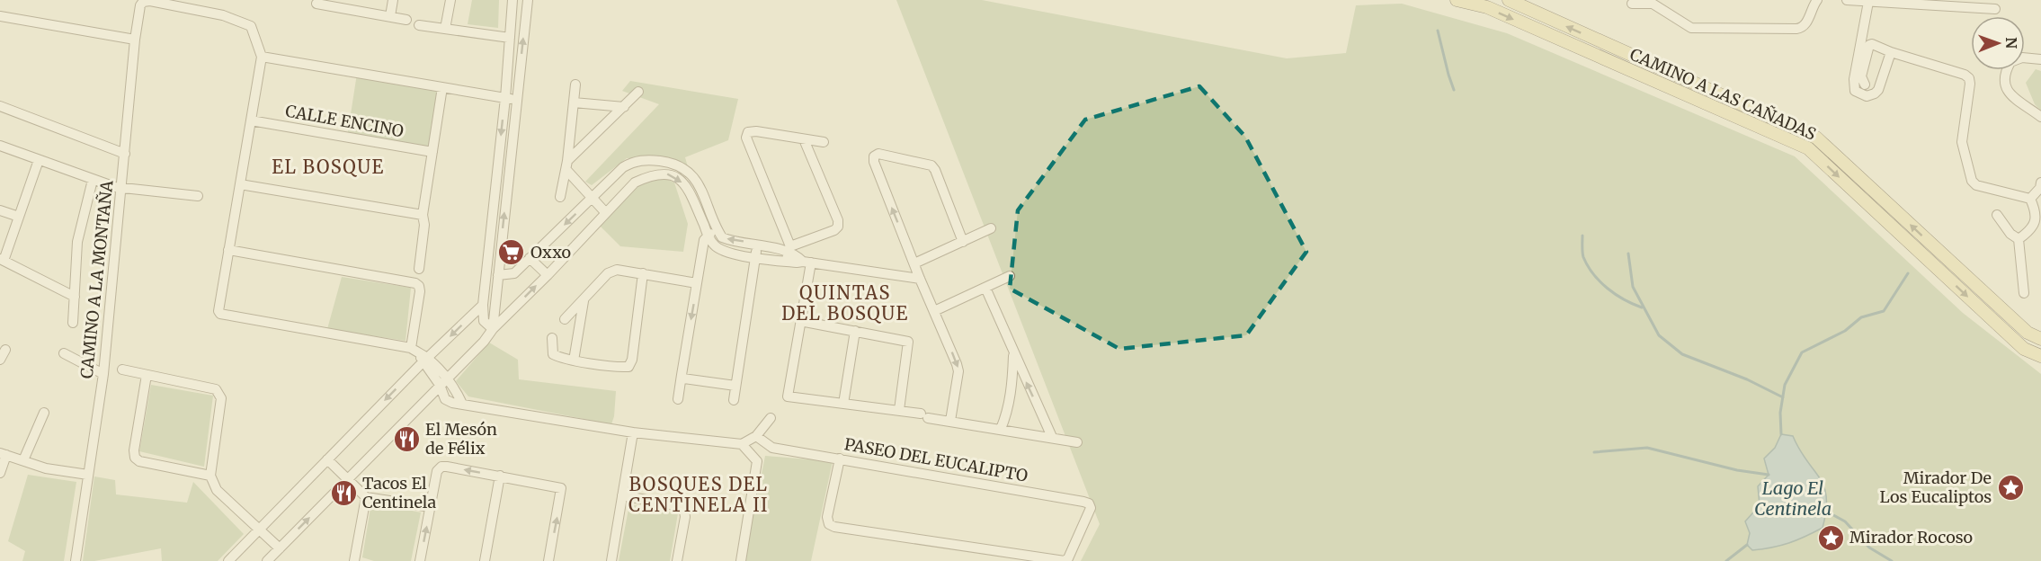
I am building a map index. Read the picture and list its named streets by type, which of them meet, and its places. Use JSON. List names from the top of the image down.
{
  "streets": {
    "main road": ["CAMINO A LAS CAÑADAS"],
    "street": ["CALLE ENCINO", "CAMINO A LA MONTAÑA", "PASEO DEL EUCALIPTO"]
  },
  "districts": ["EL BOSQUE", "QUINTAS DEL BOSQUE", "BOSQUES DEL CENTINELA II"],
  "water": ["Lago El Centinela"],
  "places": {
    "supermarket": ["Oxxo"],
    "restaurant": ["El Mesón de Félix", "Tacos El Centinela"],
    "place": ["Mirador De Los Eucaliptos", "Mirador Rocoso"]
  },
  "north": "right"
}
